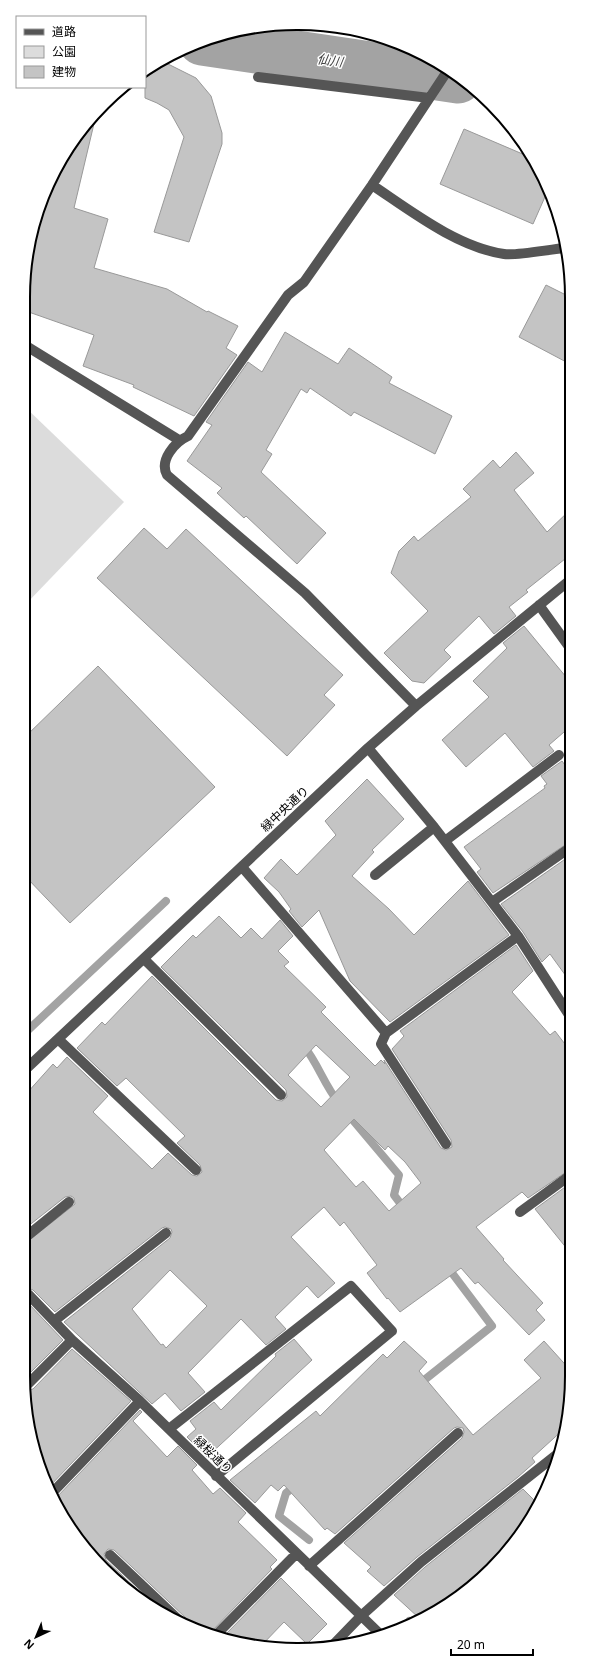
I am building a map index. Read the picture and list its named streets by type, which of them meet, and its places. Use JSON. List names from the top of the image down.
{
  "streets": {
    "street": ["緑中央通り", "緑桜通り"]
  },
  "water": ["仙川"],
  "legend": ["道路", "公園", "建物"],
  "scale_bar": "20 m",
  "north": "bottom left"
}
